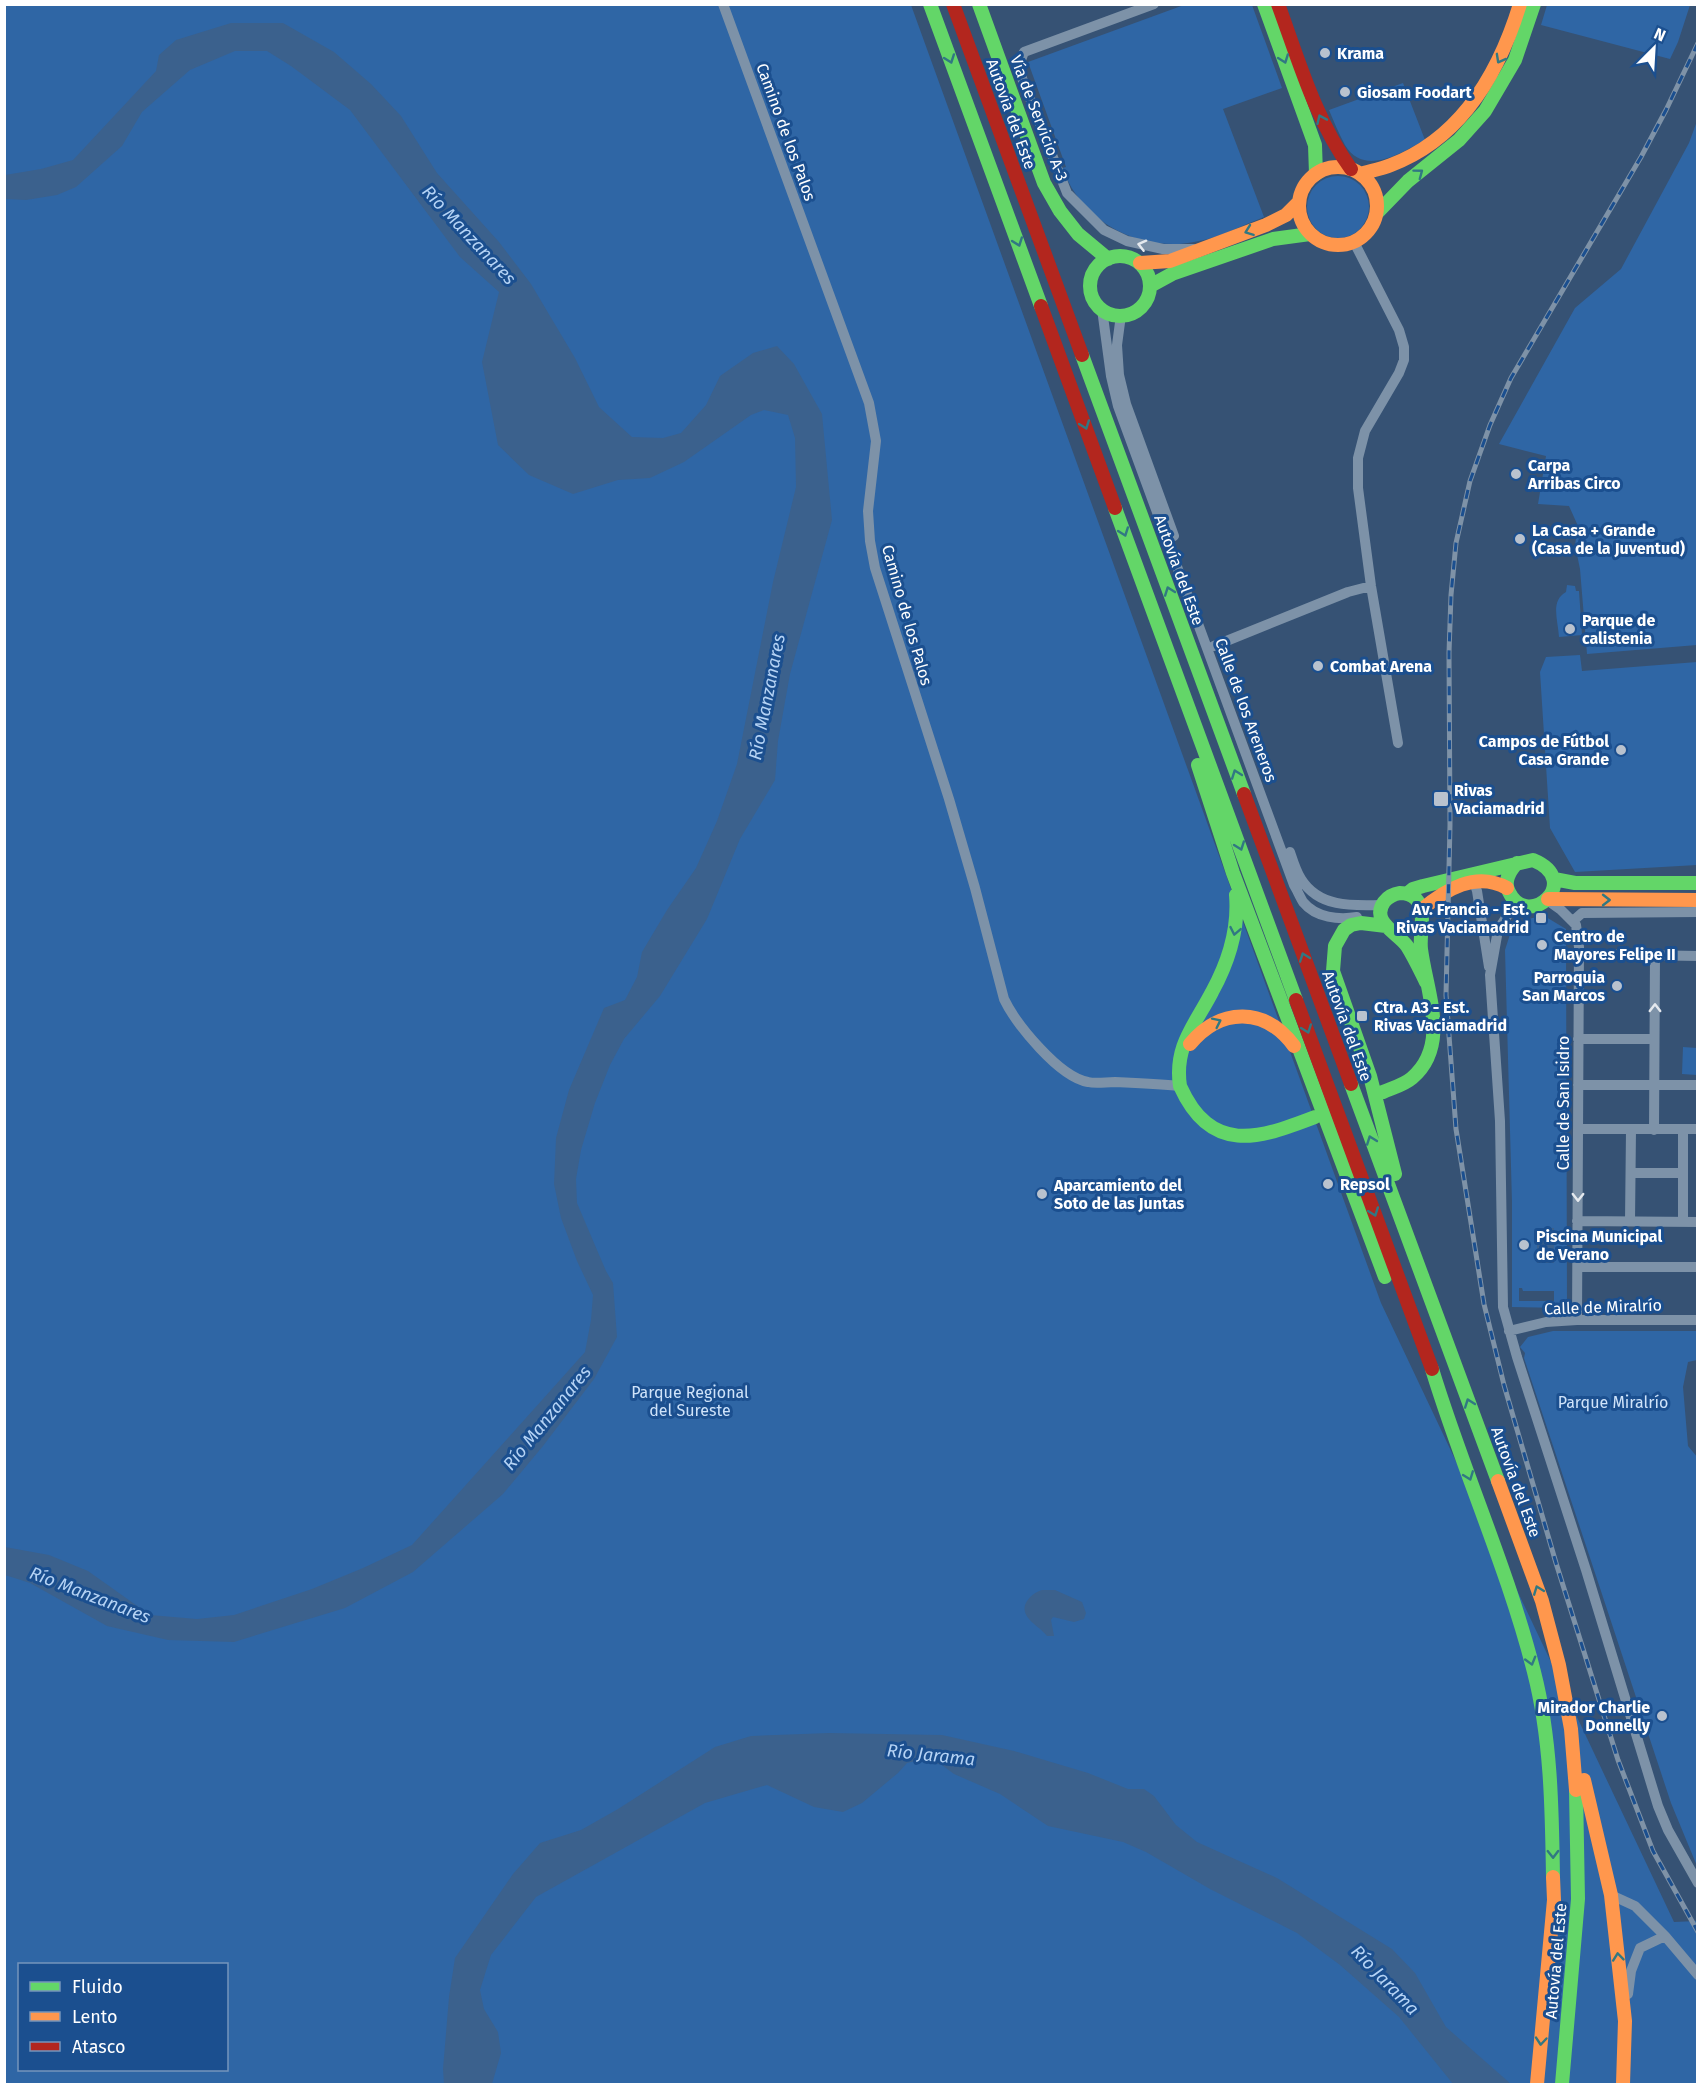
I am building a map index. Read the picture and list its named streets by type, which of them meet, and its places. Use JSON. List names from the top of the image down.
{
  "streets": {
    "main road": ["Autovía del Este", "Vía de Servicio A-3"],
    "street": [
      "Camino de los Palos",
      "Calle de los Areneros",
      "Calle de San Isidro",
      "Calle de Miralrío"
    ]
  },
  "crossings": [
    ["Vía de Servicio A-3", "Calle de los Areneros"],
    ["Calle de San Isidro", "Calle de Miralrío"]
  ],
  "water": ["Río Manzanares", "Río Jarama"],
  "parks": ["Parque Regional del Sureste", "Parque Miralrío"],
  "places": {
    "other": [
      "Krama",
      "Giosam Foodart",
      "Carpa Arribas Circo",
      "La Casa + Grande (Casa de la Juventud)",
      "Parque de calistenia",
      "Combat Arena",
      "Campos de Fútbol Casa Grande",
      "Centro de Mayores Felipe II",
      "Parroquia San Marcos",
      "Repsol",
      "Aparcamiento del Soto de las Juntas",
      "Piscina Municipal de Verano",
      "Mirador Charlie Donnelly"
    ],
    "transit": ["Rivas Vaciamadrid", "Av. Francia - Est. Rivas Vaciamadrid", "Ctra. A3 - Est. Rivas Vaciamadrid"]
  },
  "legend": ["Fluido", "Lento", "Atasco"],
  "north": "top right"
}
